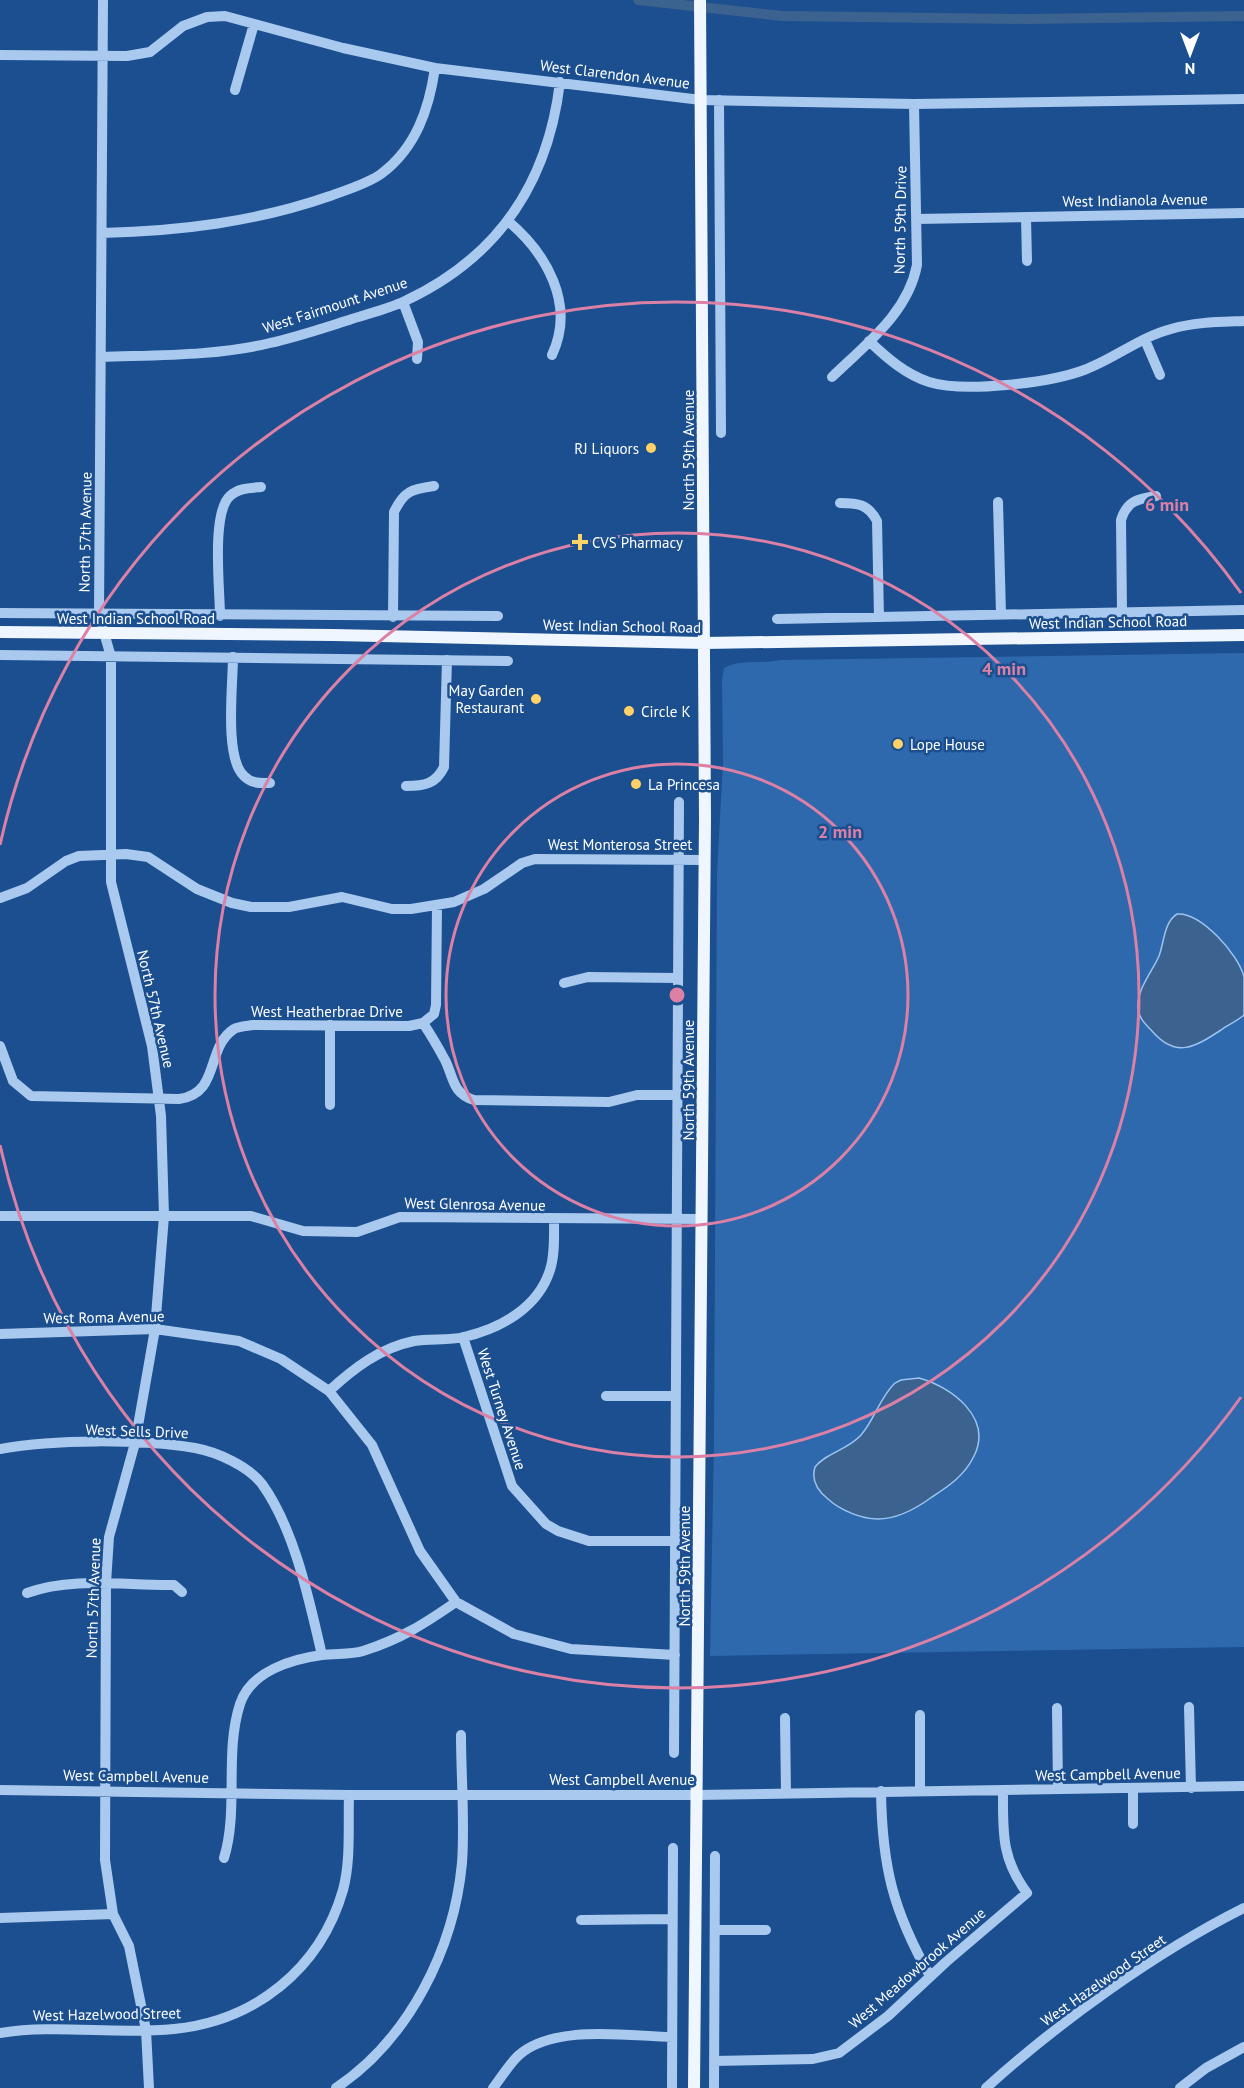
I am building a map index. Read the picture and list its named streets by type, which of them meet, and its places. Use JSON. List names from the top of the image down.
{
  "streets": {
    "main road": ["North 59th Avenue", "West Indian School Road"],
    "street": [
      "West Clarendon Avenue",
      "West Indianola Avenue",
      "North 59th Drive",
      "West Fairmount Avenue",
      "North 57th Avenue",
      "West Monterosa Street",
      "West Heatherbrae Drive",
      "West Glenrosa Avenue",
      "West Roma Avenue",
      "West Turney Avenue",
      "West Sells Drive",
      "West Campbell Avenue",
      "West Meadowbrook Avenue",
      "West Hazelwood Street"
    ]
  },
  "crossings": [
    ["West Clarendon Avenue", "North 59th Drive"],
    ["West Clarendon Avenue", "West Fairmount Avenue"],
    ["West Clarendon Avenue", "North 59th Avenue"],
    ["West Clarendon Avenue", "North 57th Avenue"],
    ["West Indianola Avenue", "North 59th Drive"],
    ["West Fairmount Avenue", "North 57th Avenue"],
    ["North 59th Avenue", "West Indian School Road"],
    ["North 59th Avenue", "West Monterosa Street"],
    ["North 59th Avenue", "West Heatherbrae Drive"],
    ["North 59th Avenue", "West Glenrosa Avenue"],
    ["North 59th Avenue", "West Roma Avenue"],
    ["North 59th Avenue", "West Turney Avenue"],
    ["North 59th Avenue", "West Campbell Avenue"],
    ["North 57th Avenue", "West Indian School Road"],
    ["North 57th Avenue", "West Monterosa Street"],
    ["North 57th Avenue", "West Heatherbrae Drive"],
    ["North 57th Avenue", "West Glenrosa Avenue"],
    ["North 57th Avenue", "West Roma Avenue"],
    ["North 57th Avenue", "West Sells Drive"],
    ["North 57th Avenue", "West Campbell Avenue"],
    ["North 57th Avenue", "West Hazelwood Street"],
    ["West Campbell Avenue", "West Meadowbrook Avenue"],
    ["West Campbell Avenue", "West Hazelwood Street"]
  ],
  "places": {
    "other": [
      "RJ Liquors",
      "May Garden Restaurant",
      "Circle K",
      "Lope House",
      "La Princesa"
    ],
    "health": ["CVS Pharmacy"]
  },
  "north": "bottom",
  "rings": ["6 min", "4 min", "2 min"]
}
